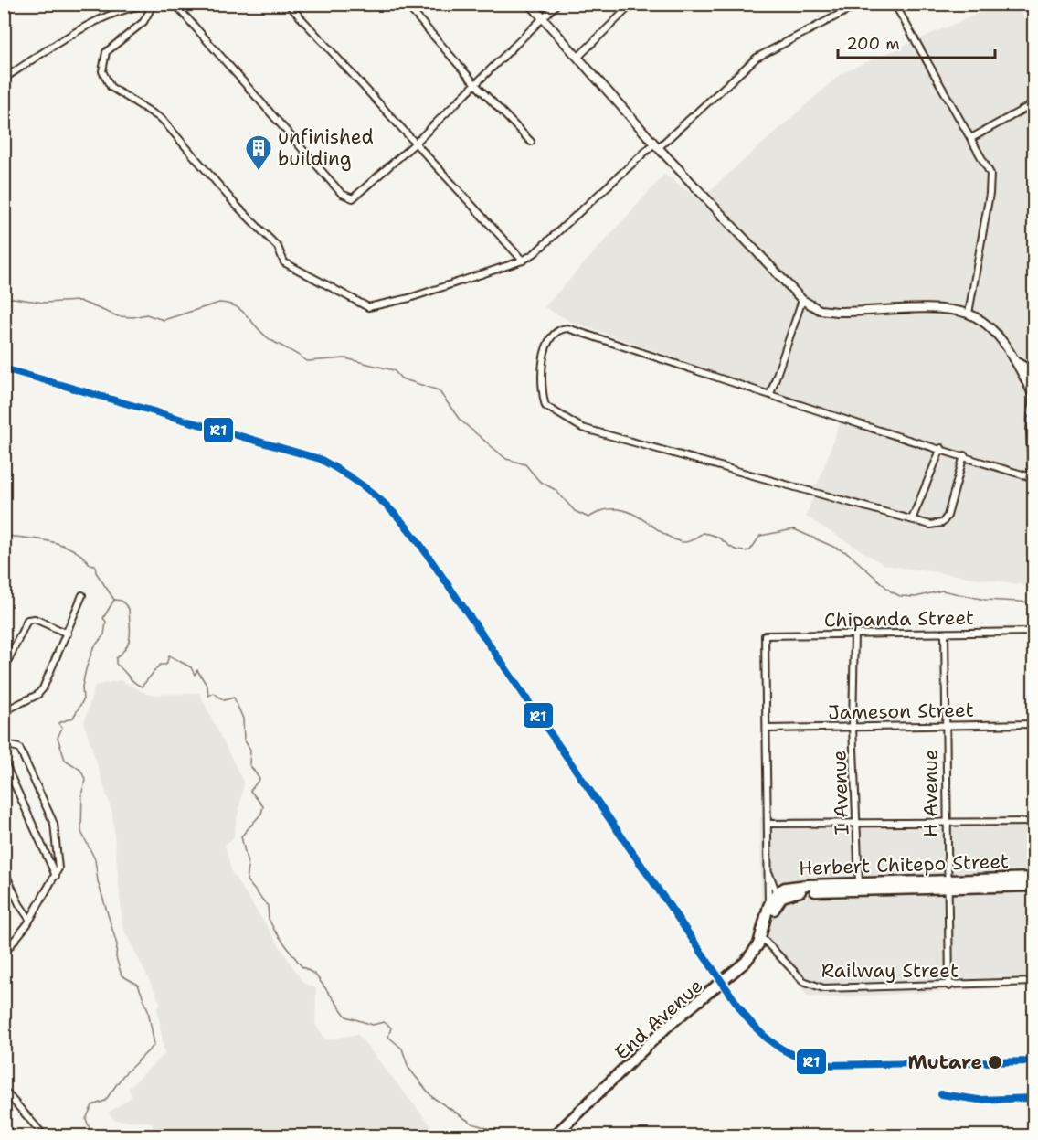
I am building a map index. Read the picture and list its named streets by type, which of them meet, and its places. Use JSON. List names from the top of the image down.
{
  "streets": {
    "highway": ["Herbert Chitepo Street", "End Avenue"],
    "street": [
      "Chipanda Street",
      "Jameson Street",
      "I Avenue",
      "H Avenue",
      "Railway Street"
    ]
  },
  "crossings": [
    ["Chipanda Street", "I Avenue"],
    ["Chipanda Street", "H Avenue"],
    ["Chipanda Street", "End Avenue"],
    ["Jameson Street", "I Avenue"],
    ["Jameson Street", "H Avenue"],
    ["Jameson Street", "End Avenue"],
    ["I Avenue", "Herbert Chitepo Street"],
    ["H Avenue", "Herbert Chitepo Street"],
    ["H Avenue", "Railway Street"],
    ["Herbert Chitepo Street", "End Avenue"],
    ["Railway Street", "End Avenue"]
  ],
  "places": {
    "building": ["unfinished building"],
    "other": ["Mutare"]
  },
  "lines": ["transit line R1"],
  "scale_bar": "200 m"
}
